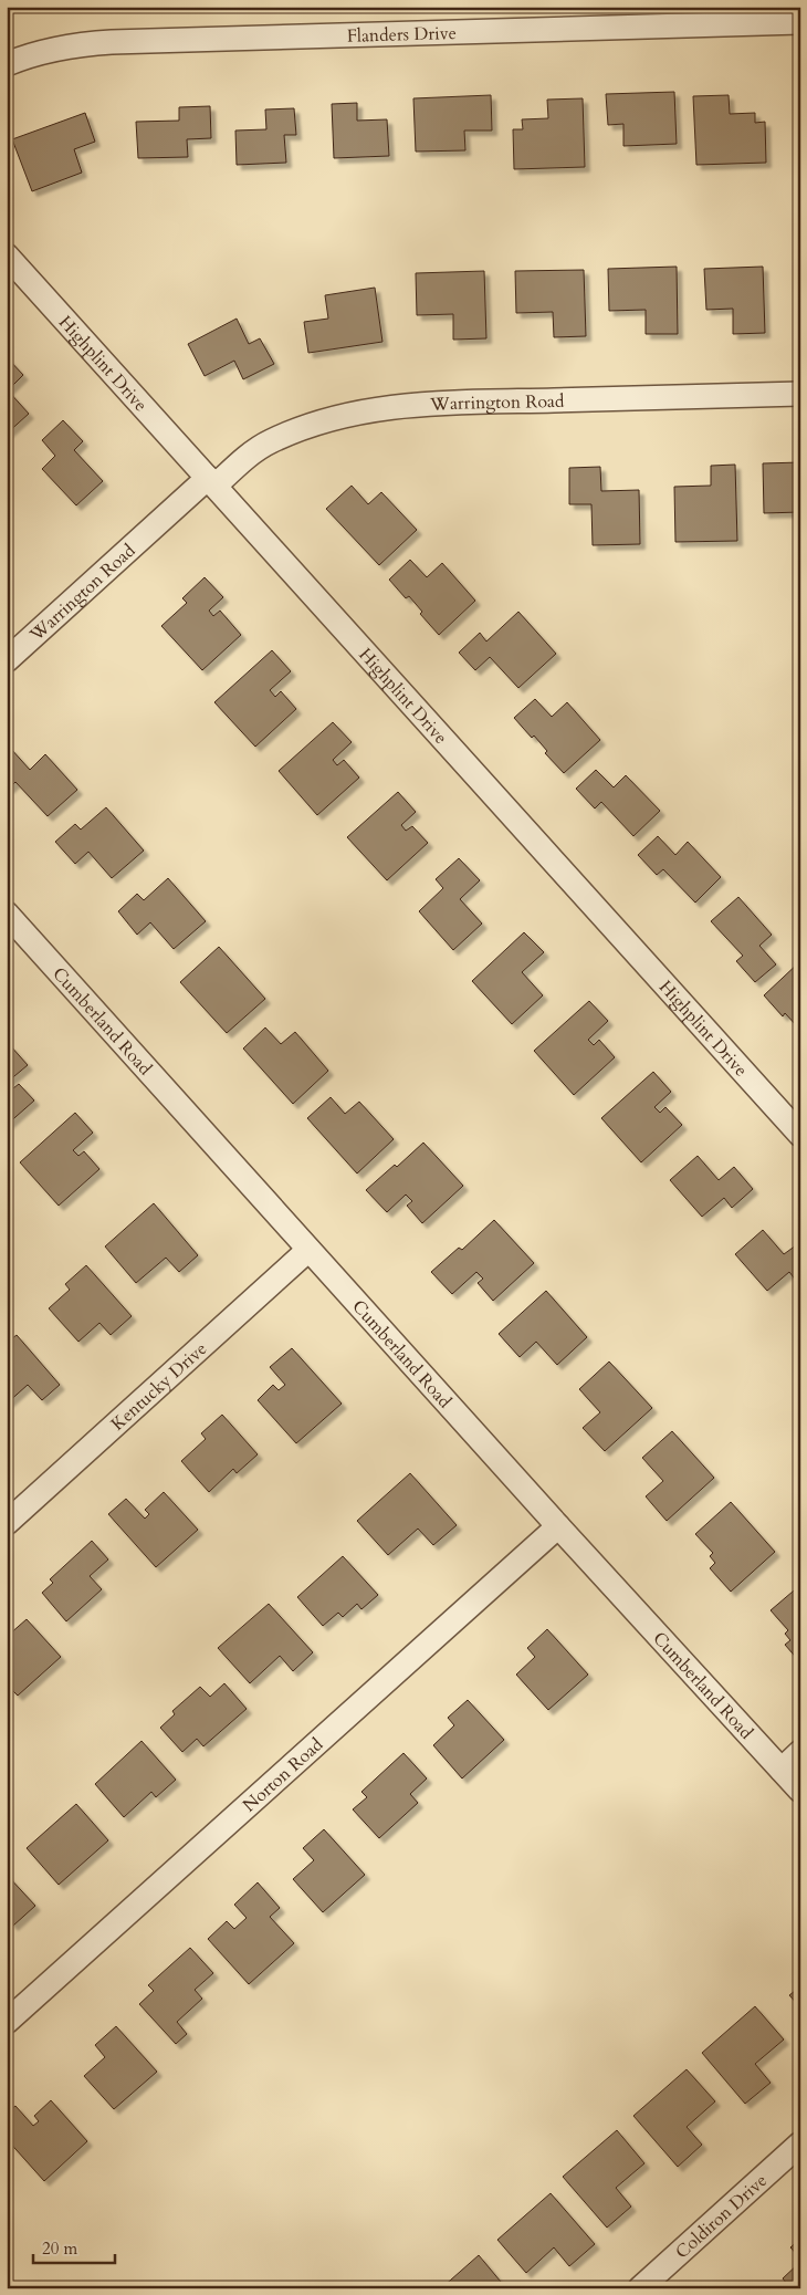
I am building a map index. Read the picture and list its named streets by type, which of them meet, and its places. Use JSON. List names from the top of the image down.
{
  "streets": {
    "street": [
      "Flanders Drive",
      "Highplint Drive",
      "Warrington Road",
      "Cumberland Road",
      "Kentucky Drive",
      "Norton Road",
      "Coldiron Drive"
    ]
  },
  "crossings": [
    ["Highplint Drive", "Warrington Road"],
    ["Cumberland Road", "Kentucky Drive"],
    ["Cumberland Road", "Norton Road"]
  ],
  "scale_bar": "20 m"
}
